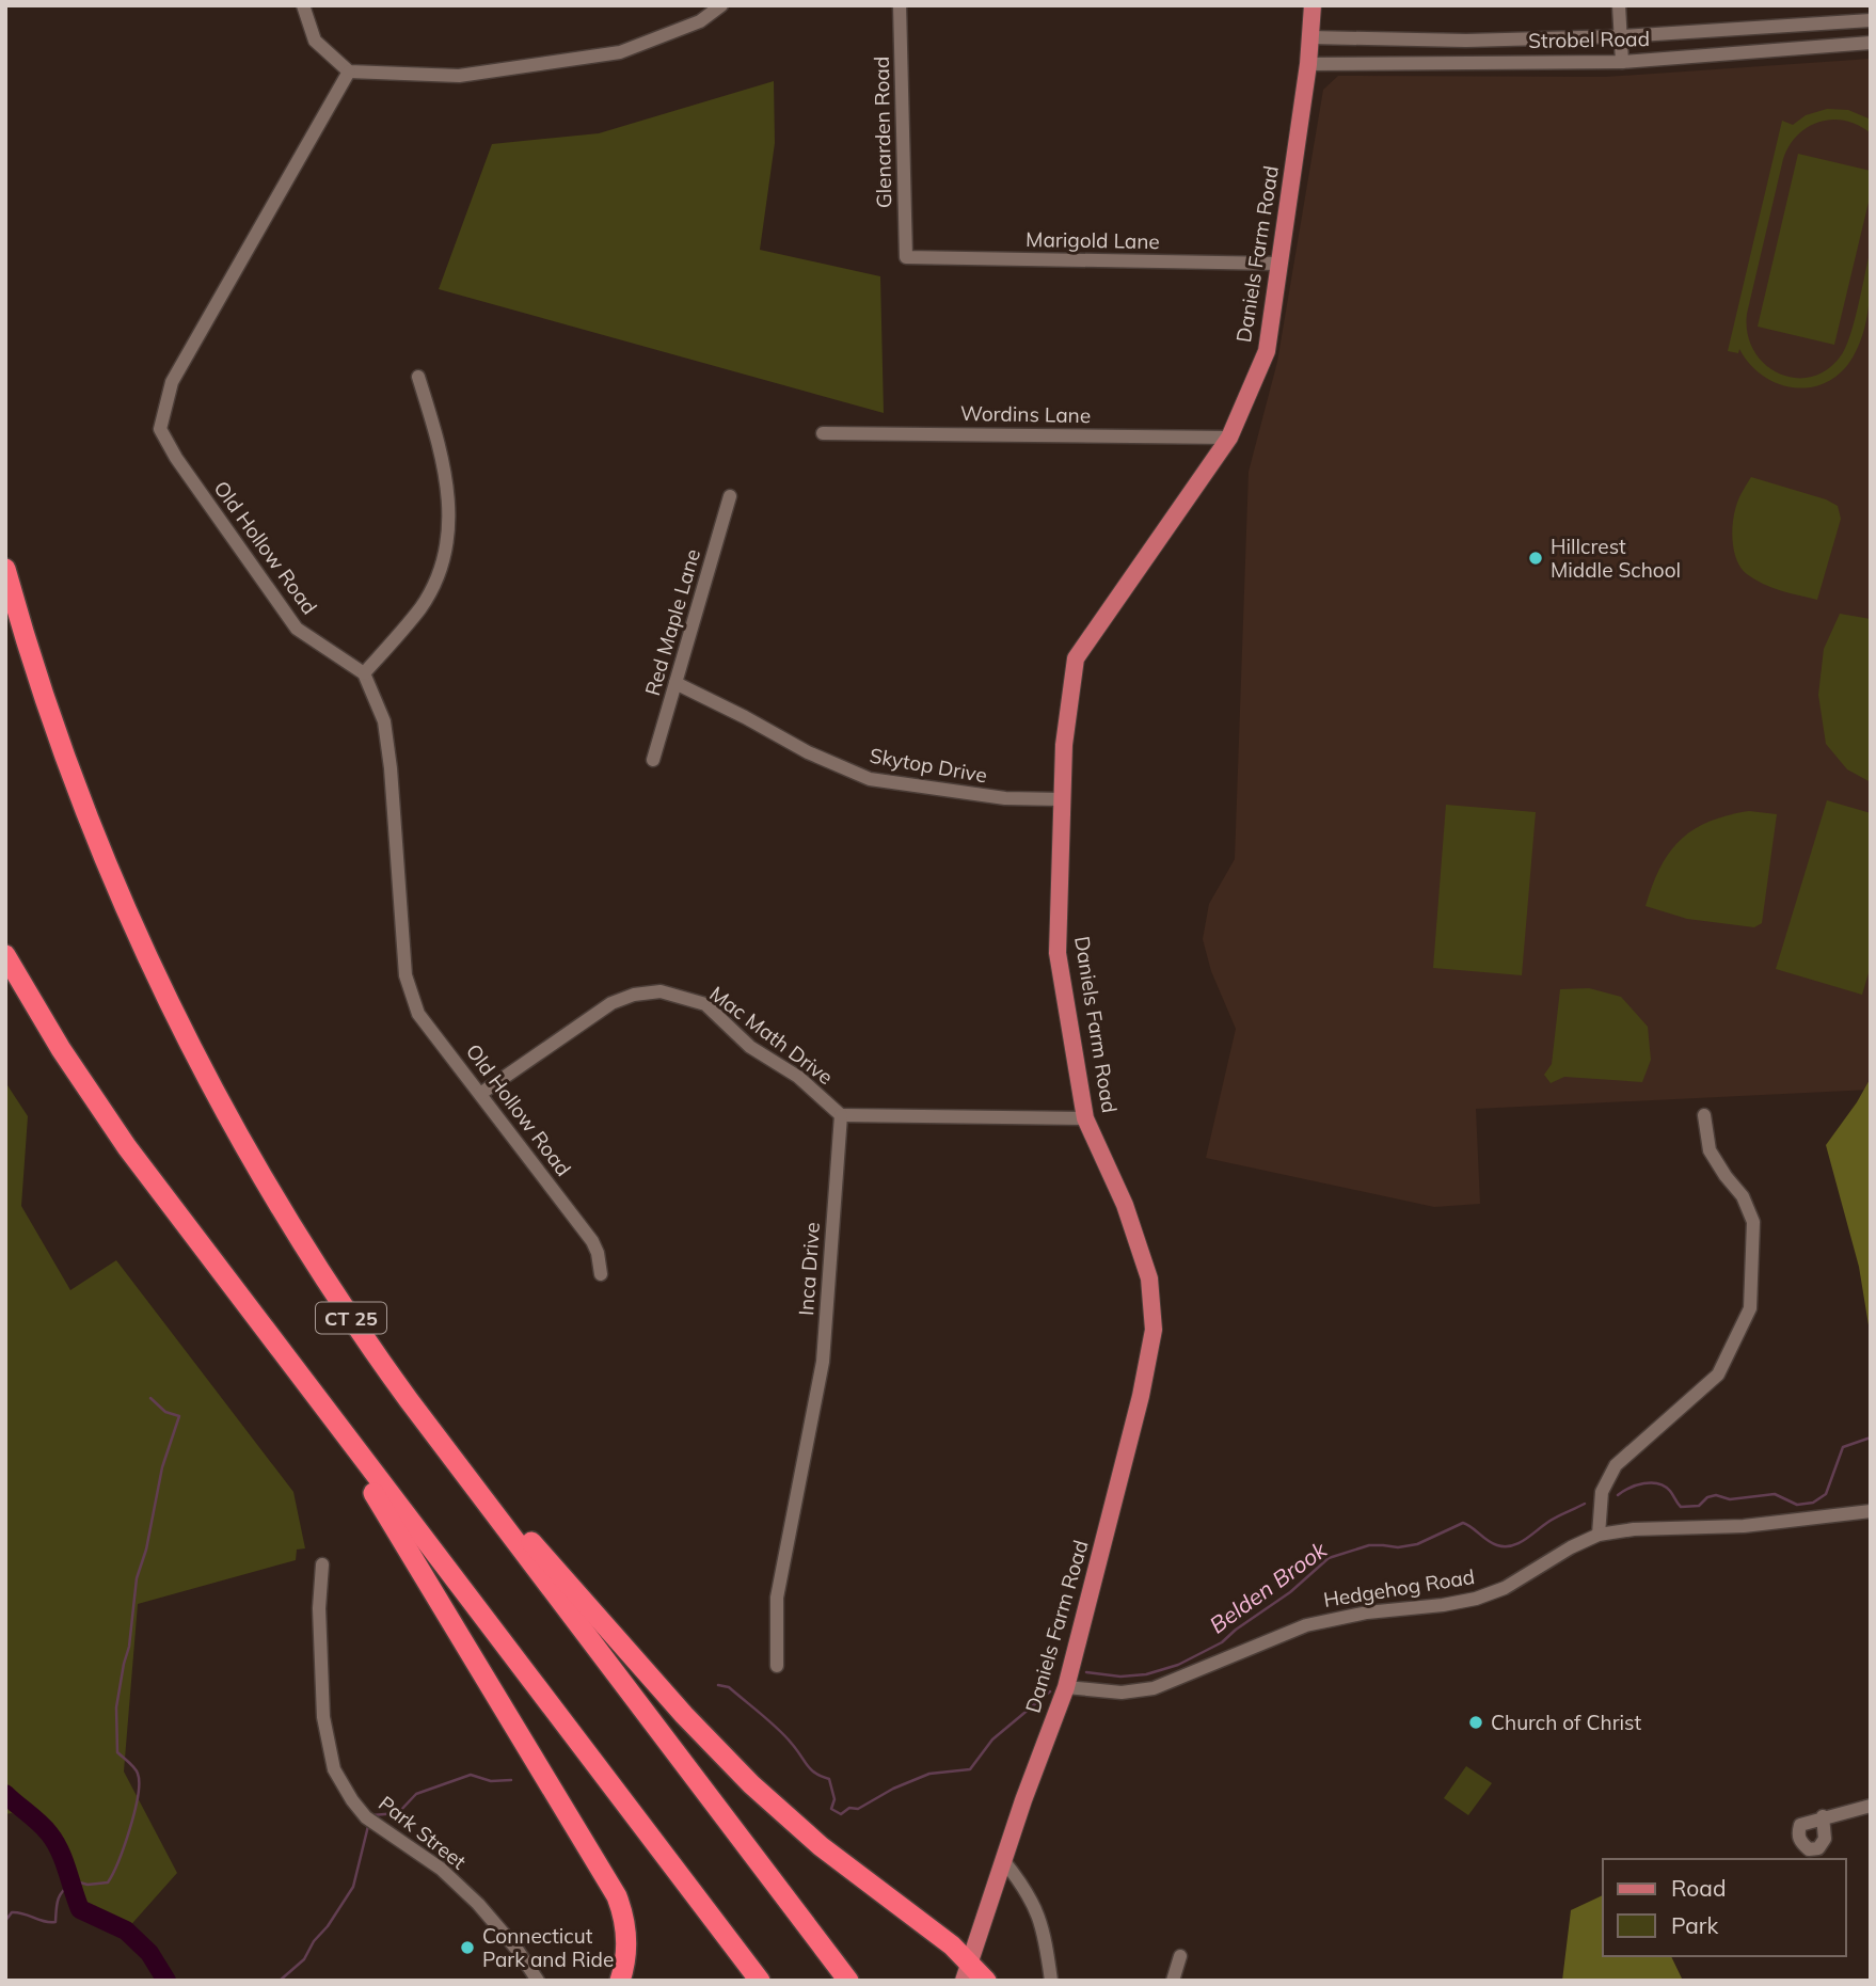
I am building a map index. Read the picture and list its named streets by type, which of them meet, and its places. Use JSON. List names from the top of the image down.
{
  "streets": {
    "highway": ["CT 25"],
    "main road": ["Daniels Farm Road"],
    "street": [
      "Strobel Road",
      "Glenarden Road",
      "Marigold Lane",
      "Wordins Lane",
      "Old Hollow Road",
      "Red Maple Lane",
      "Skytop Drive",
      "Mac Math Drive",
      "Inca Drive",
      "Hedgehog Road",
      "Park Street"
    ]
  },
  "crossings": [
    ["Strobel Road", "Daniels Farm Road"],
    ["Glenarden Road", "Marigold Lane"],
    ["Marigold Lane", "Daniels Farm Road"],
    ["Daniels Farm Road", "Wordins Lane"],
    ["Daniels Farm Road", "Skytop Drive"],
    ["Daniels Farm Road", "Hedgehog Road"],
    ["Old Hollow Road", "Mac Math Drive"],
    ["Red Maple Lane", "Skytop Drive"],
    ["Mac Math Drive", "Inca Drive"]
  ],
  "water": ["Belden Brook"],
  "places": ["Hillcrest Middle School", "Church of Christ", "Connecticut Park and Ride"],
  "legend": ["Road", "Park"]
}
